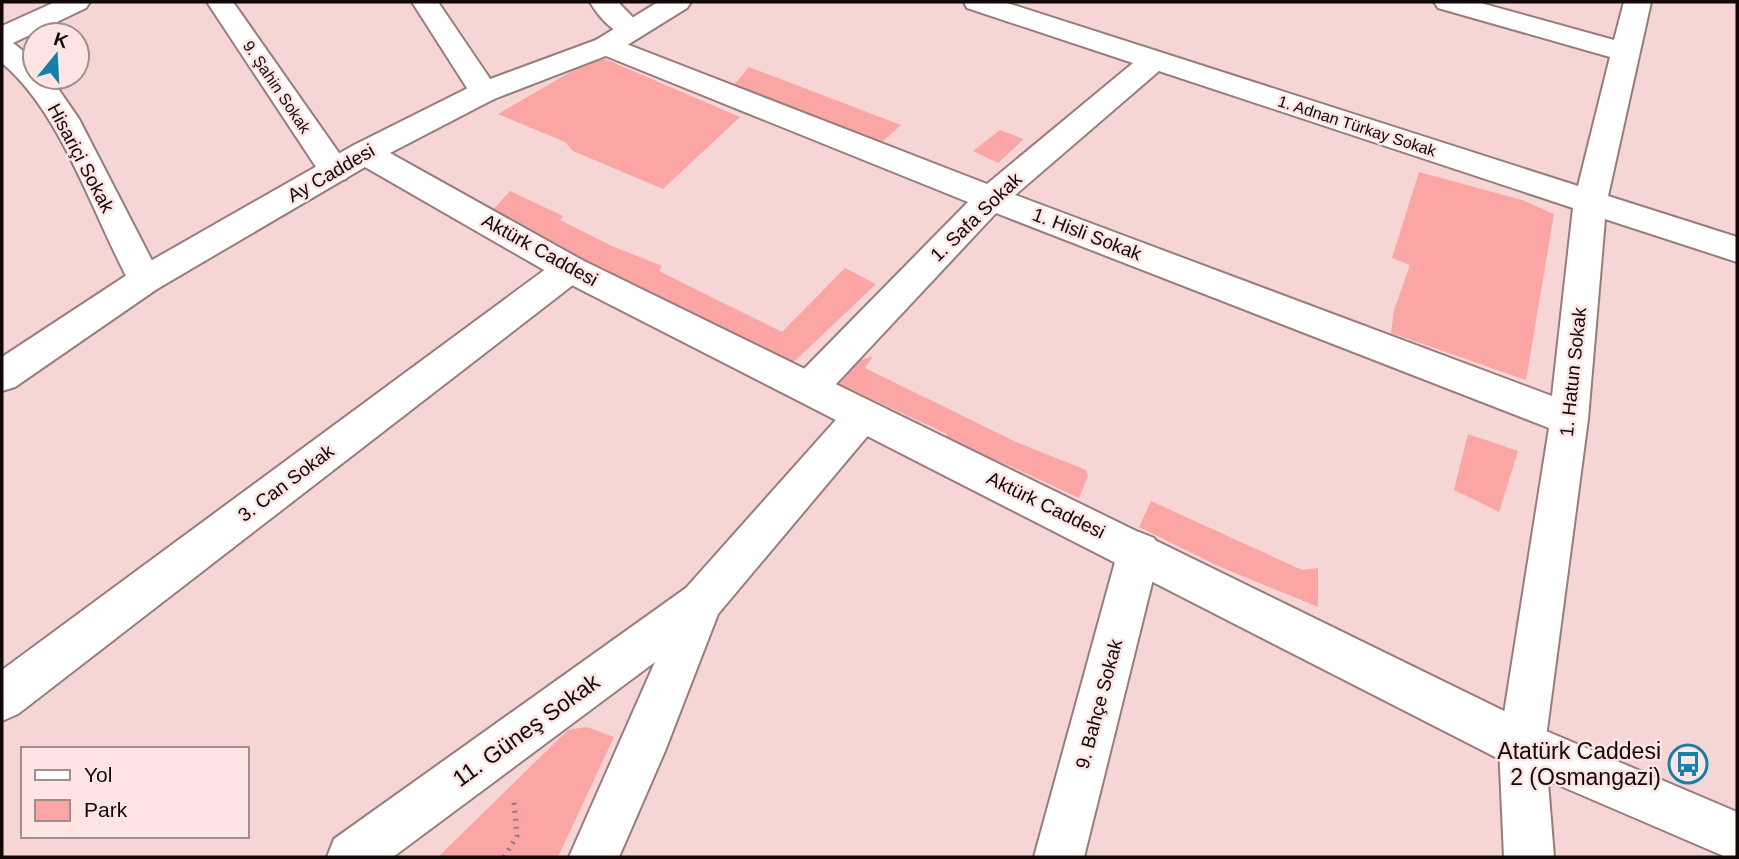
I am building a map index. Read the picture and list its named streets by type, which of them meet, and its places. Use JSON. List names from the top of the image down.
{
  "streets": {
    "street": [
      "9. Şahin Sokak",
      "1. Adnan Türkay Sokak",
      "Hisariçi Sokak",
      "Ay Caddesi",
      "1. Safa Sokak",
      "1. Hisli Sokak",
      "Aktürk Caddesi",
      "1. Hatun Sokak",
      "3. Can Sokak",
      "9. Bahçe Sokak",
      "11. Güneş Sokak"
    ]
  },
  "crossings": [
    ["9. Şahin Sokak", "Ay Caddesi"],
    ["9. Şahin Sokak", "Aktürk Caddesi"],
    ["1. Adnan Türkay Sokak", "1. Safa Sokak"],
    ["1. Adnan Türkay Sokak", "1. Hatun Sokak"],
    ["Hisariçi Sokak", "Ay Caddesi"],
    ["Ay Caddesi", "1. Hisli Sokak"],
    ["Ay Caddesi", "Aktürk Caddesi"],
    ["1. Safa Sokak", "1. Hisli Sokak"],
    ["1. Safa Sokak", "Aktürk Caddesi"],
    ["1. Hisli Sokak", "1. Hatun Sokak"],
    ["Aktürk Caddesi", "1. Hatun Sokak"],
    ["Aktürk Caddesi", "3. Can Sokak"],
    ["Aktürk Caddesi", "9. Bahçe Sokak"],
    ["Aktürk Caddesi", "11. Güneş Sokak"]
  ],
  "places": {
    "bus stop": ["Atatürk Caddesi 2 (Osmangazi)"]
  },
  "legend": ["Yol", "Park"],
  "north": "top"
}
